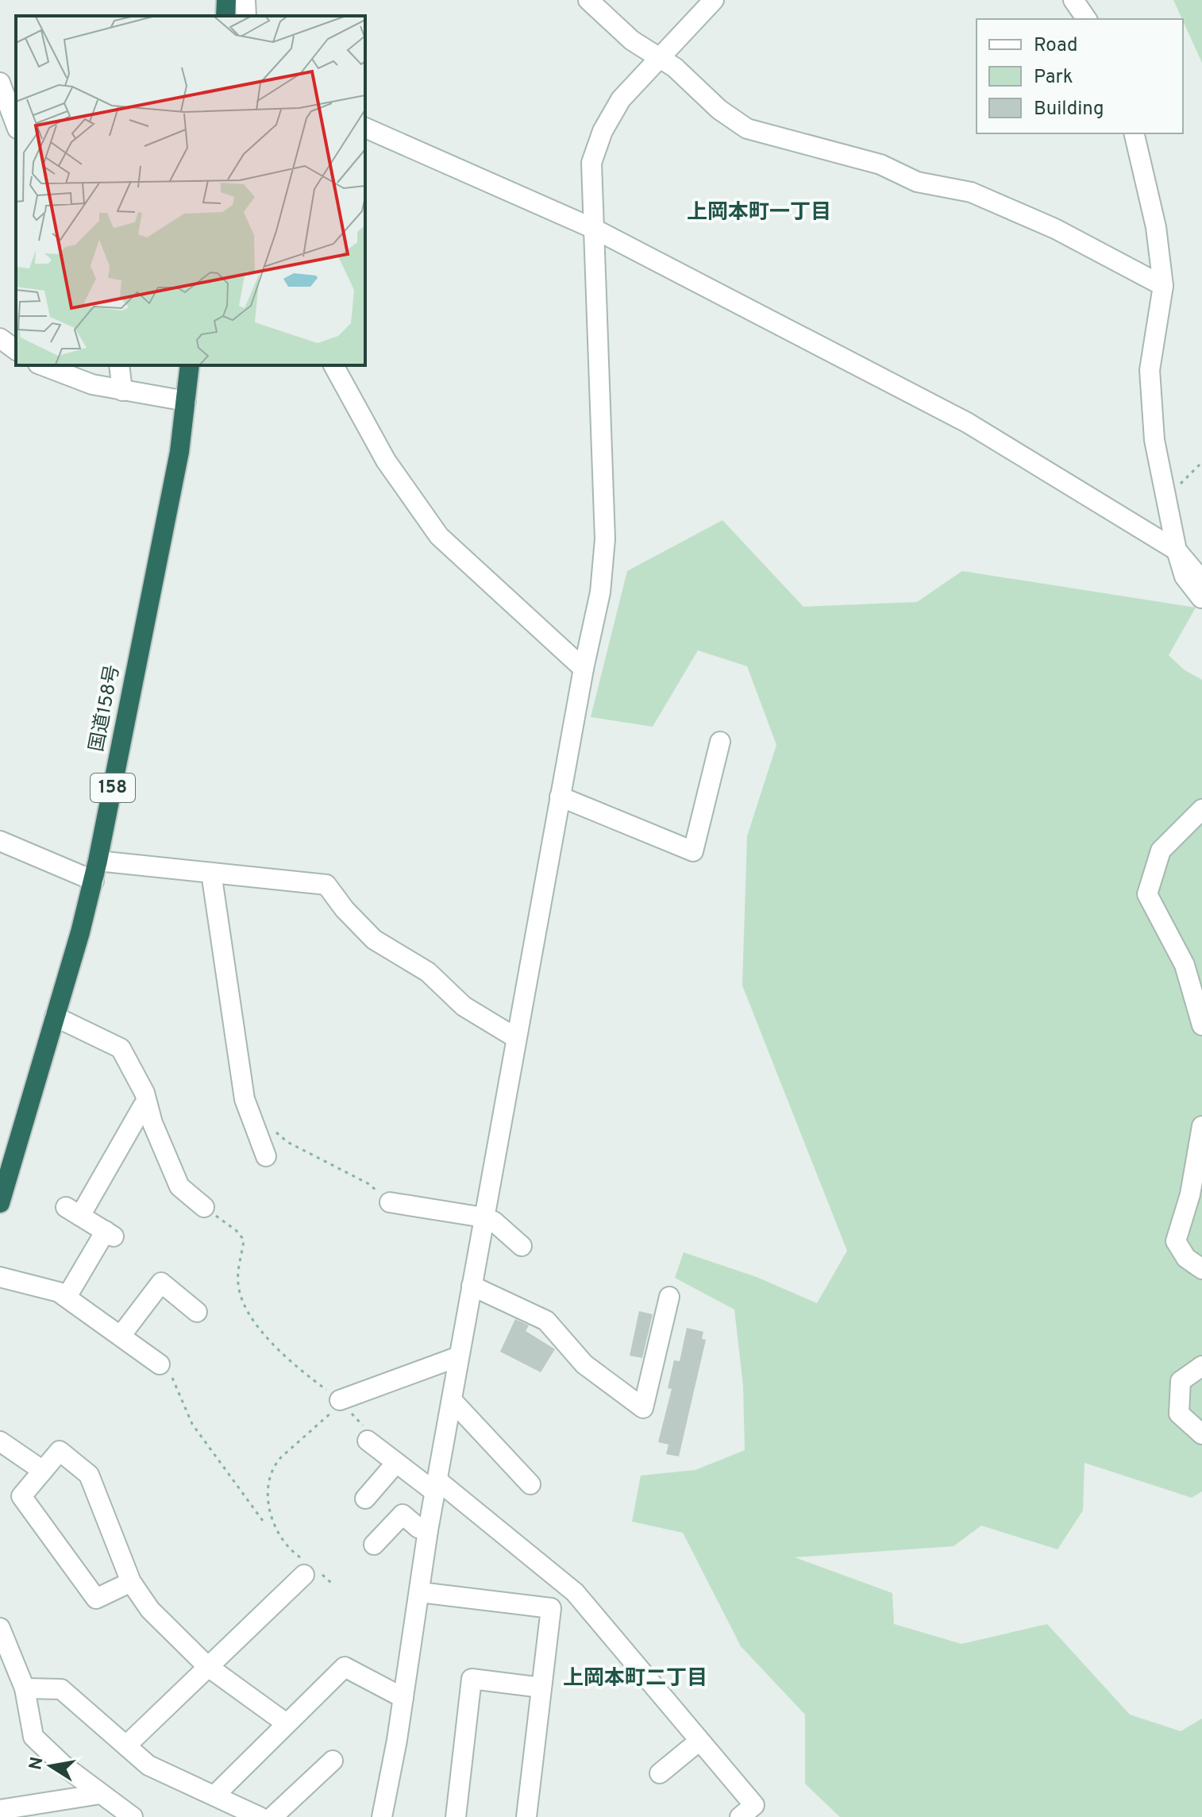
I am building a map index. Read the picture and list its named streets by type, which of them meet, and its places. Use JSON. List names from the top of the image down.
{
  "streets": {
    "highway": ["国道158号", "158"]
  },
  "districts": ["上岡本町一丁目", "上岡本町二丁目"],
  "legend": ["Road", "Park", "Building"],
  "north": "left"
}
